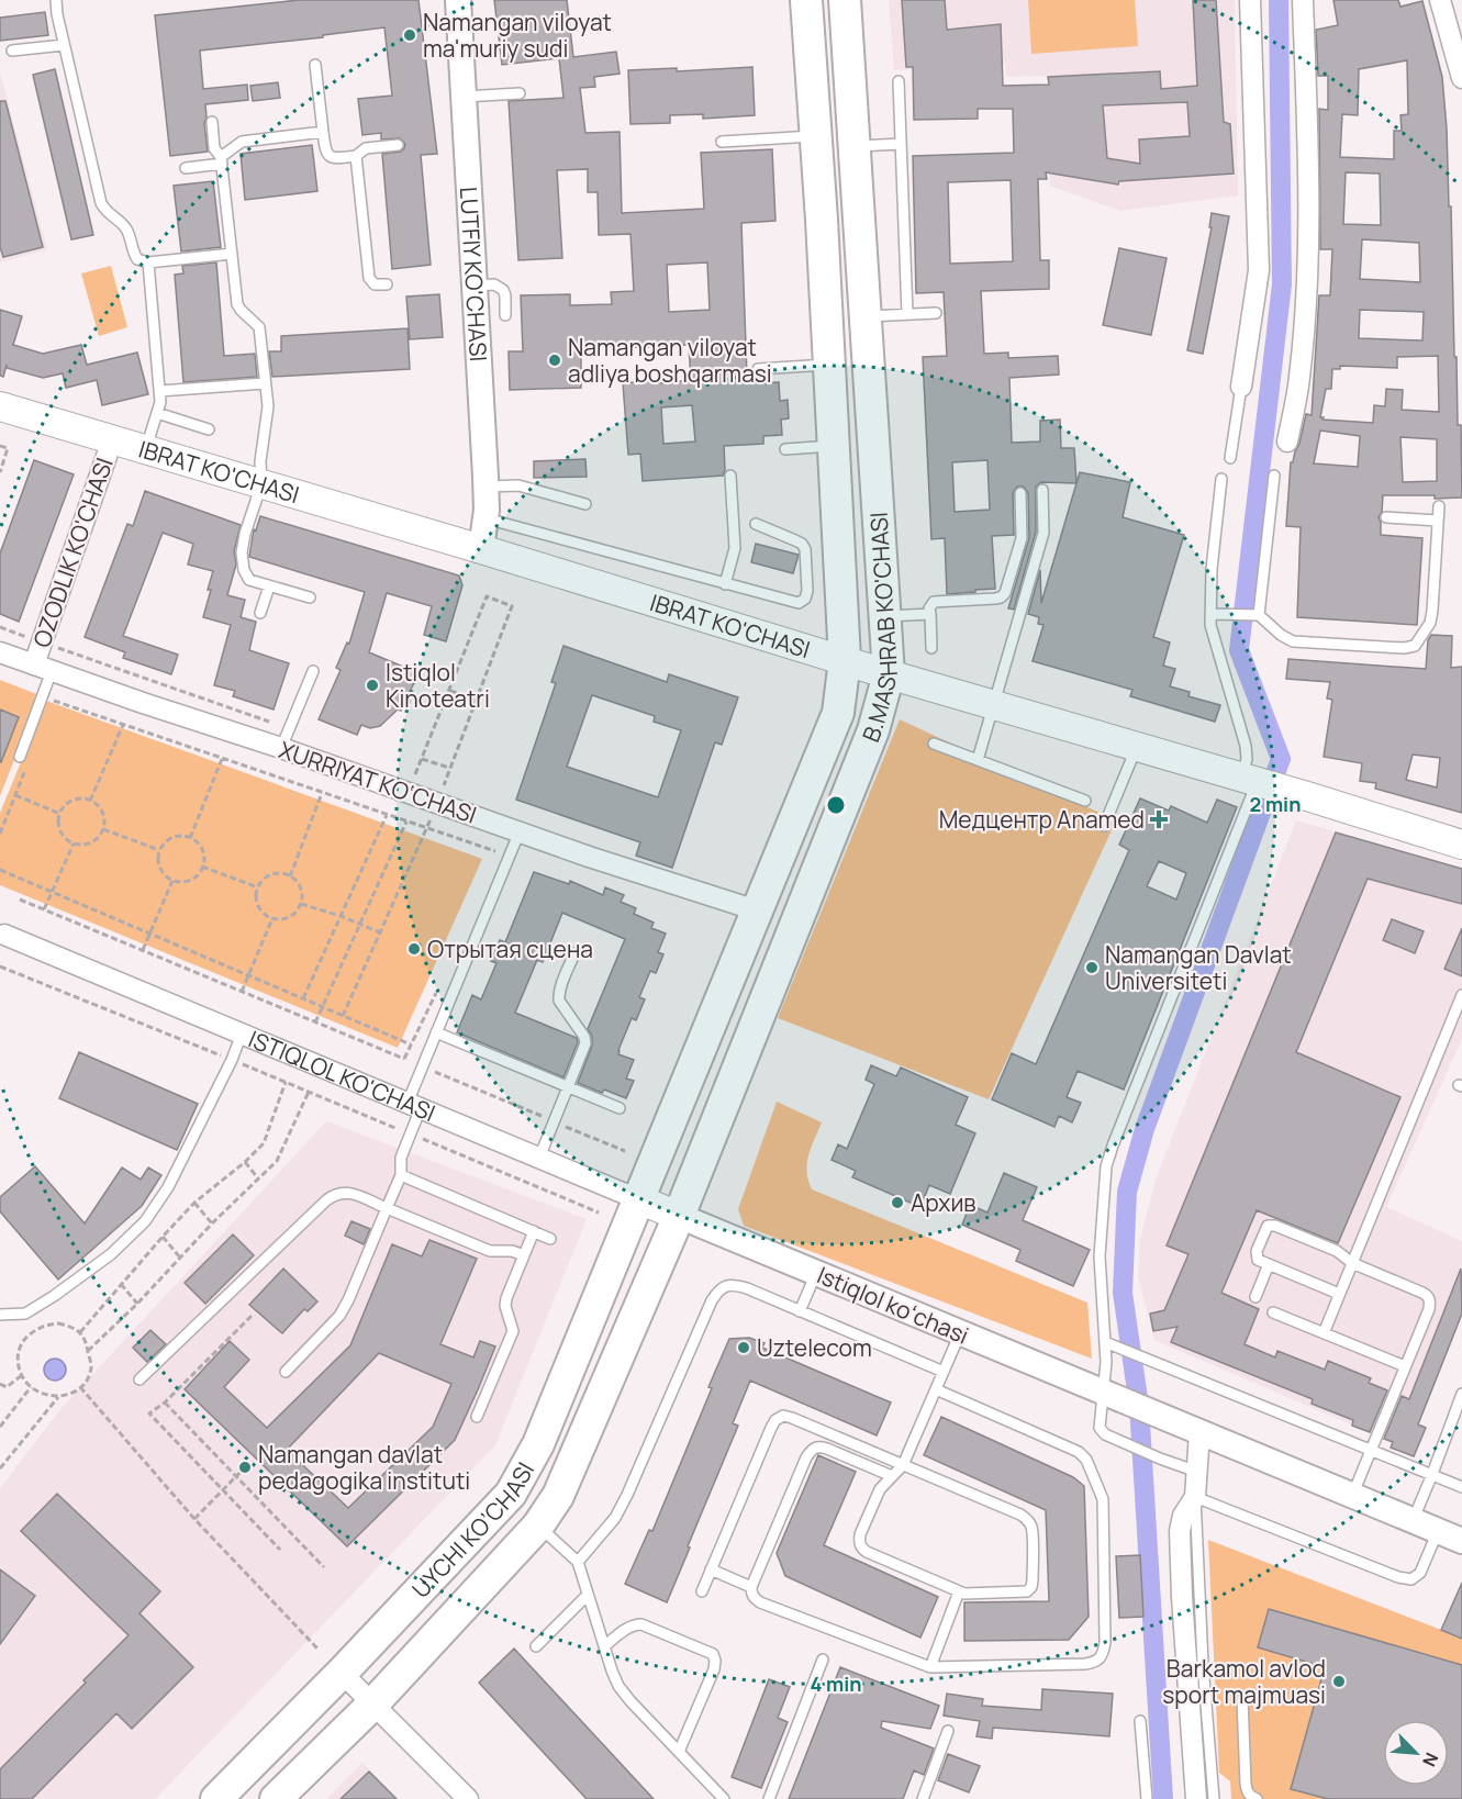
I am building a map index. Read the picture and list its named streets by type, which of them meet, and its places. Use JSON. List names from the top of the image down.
{
  "streets": {
    "main road": [
      "IBRAT KO'CHASI",
      "B.MASHRAB KO'CHASI",
      "ISTIQLOL KO'CHASI",
      "UYCHI KO’CHASI"
    ],
    "street": [
      "LUTFIY KO'CHASI",
      "OZODLIK KO'CHASI",
      "XURRIYAT KO‘CHASI",
      "Istiqlol koʻchasi"
    ]
  },
  "crossings": [
    ["LUTFIY KO'CHASI", "IBRAT KO'CHASI"],
    ["IBRAT KO'CHASI", "OZODLIK KO'CHASI"],
    ["IBRAT KO'CHASI", "B.MASHRAB KO'CHASI"],
    ["OZODLIK KO'CHASI", "XURRIYAT KO‘CHASI"],
    ["B.MASHRAB KO'CHASI", "XURRIYAT KO‘CHASI"],
    ["B.MASHRAB KO'CHASI", "ISTIQLOL KO'CHASI"],
    ["B.MASHRAB KO'CHASI", "Istiqlol koʻchasi"],
    ["B.MASHRAB KO'CHASI", "UYCHI KO’CHASI"],
    ["ISTIQLOL KO'CHASI", "Istiqlol koʻchasi"],
    ["ISTIQLOL KO'CHASI", "UYCHI KO’CHASI"],
    ["Istiqlol koʻchasi", "UYCHI KO’CHASI"]
  ],
  "places": {
    "other": [
      "Namangan viloyat ma'muriy sudi",
      "Namangan viloyat adliya boshqarmasi",
      "Istiqlol Kinoteatri",
      "Отрытая сцена",
      "Namangan Davlat Universiteti",
      "Архив",
      "Uztelecom",
      "Namangan davlat pedagogika instituti",
      "Barkamol avlod sport majmuasi"
    ],
    "health": ["Медцентр Anamed"]
  },
  "north": "bottom right",
  "rings": ["2 min", "4 min"]
}
